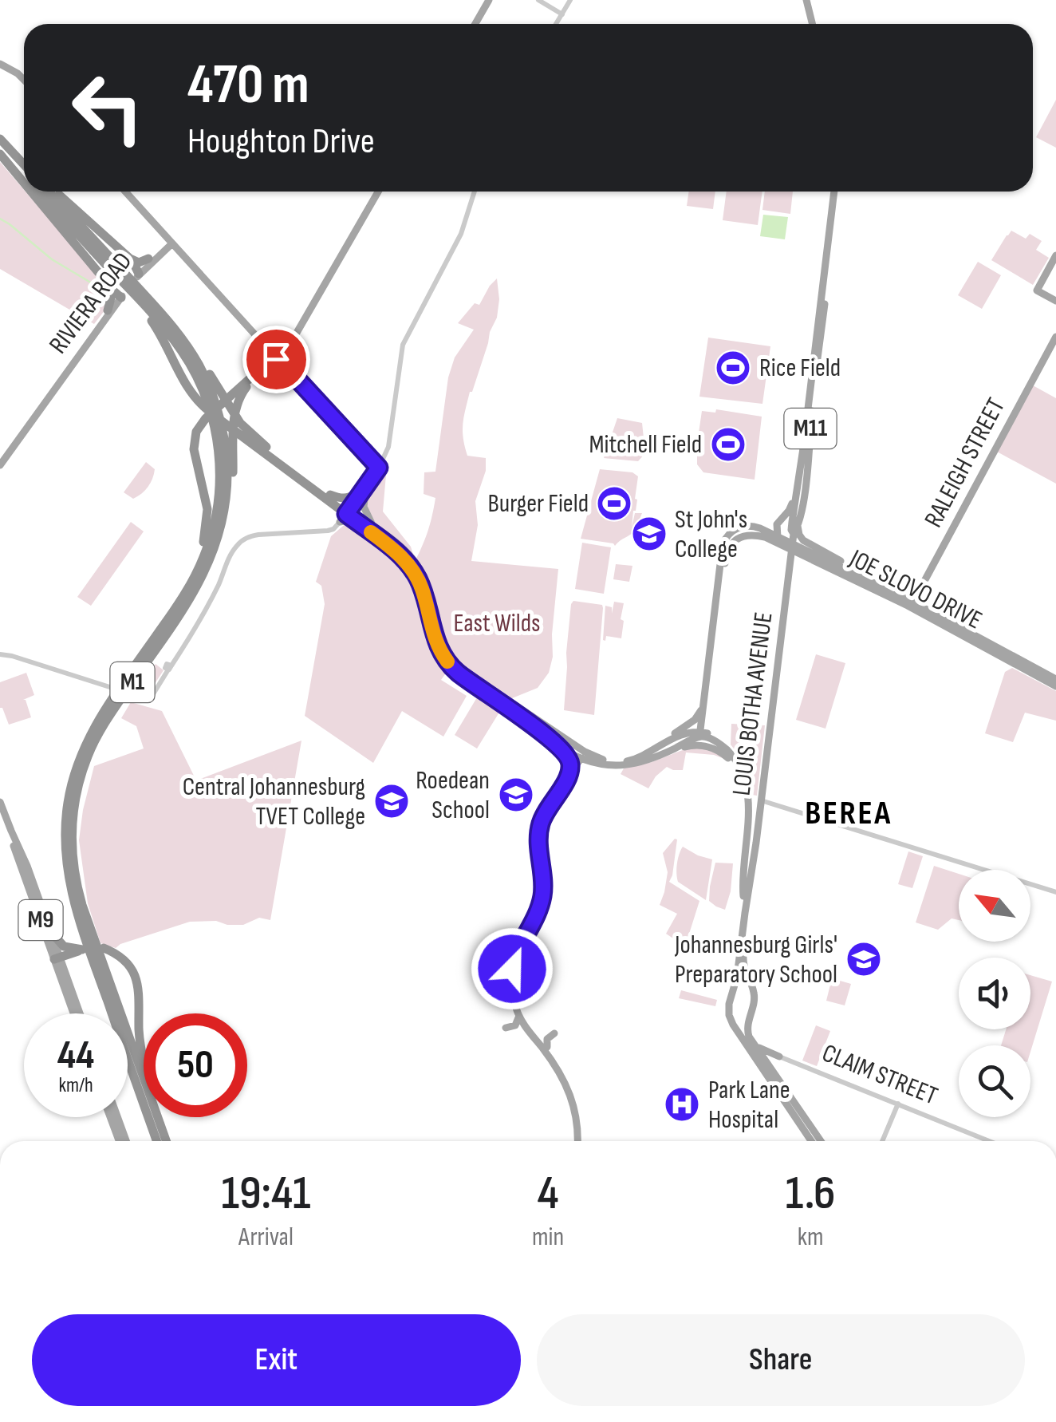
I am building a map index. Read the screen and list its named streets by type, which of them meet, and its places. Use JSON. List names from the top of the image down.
{
  "streets": {
    "highway": ["M1"],
    "main road": [
      "RIVIERA ROAD",
      "M11",
      "RALEIGH STREET",
      "JOE SLOVO DRIVE",
      "LOUIS BOTHA AVENUE",
      "M9"
    ],
    "street": ["CLAIM STREET"]
  },
  "crossings": [
    ["RIVIERA ROAD", "M1"],
    ["M11", "LOUIS BOTHA AVENUE"],
    ["RALEIGH STREET", "JOE SLOVO DRIVE"]
  ],
  "districts": ["BEREA"],
  "parks": ["East Wilds"],
  "places": {
    "sports": ["Rice Field", "Mitchell Field", "Burger Field"],
    "school or university": [
      "St John's College",
      "Roedean School",
      "Central Johannesburg TVET College",
      "Johannesburg Girls' Preparatory School"
    ],
    "hospital": ["Park Lane Hospital"]
  },
  "north": "top left",
  "page": {
    "turn": ["470 m", "Houghton Drive"],
    "speed": "44 km/h",
    "limit": "50",
    "eta": [
      "19:41",
      "Arrival",
      "4",
      "min",
      "1.6",
      "km"
    ],
    "buttons": ["Exit", "Share"]
  }
}
